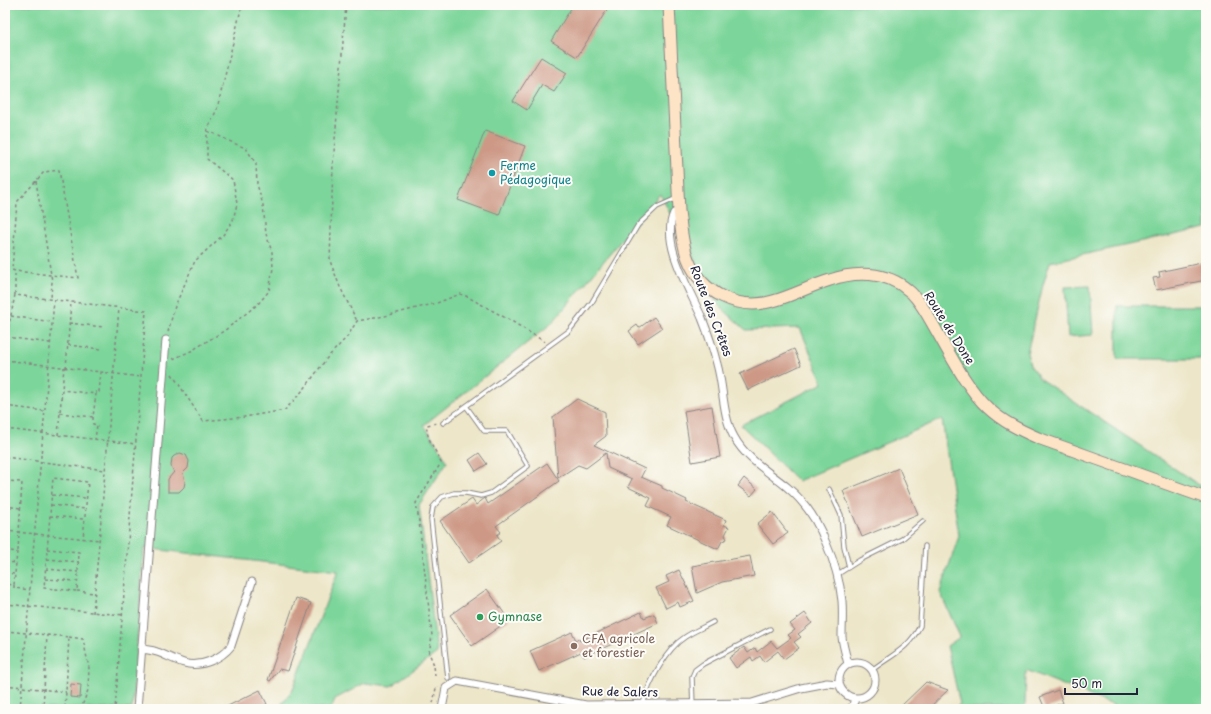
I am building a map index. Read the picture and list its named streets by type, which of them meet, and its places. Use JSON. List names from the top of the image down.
{
  "streets": {
    "street": ["Route des Crêtes", "Route de Done", "Rue de Salers"]
  },
  "crossings": [
    ["Route des Crêtes", "Route de Done"],
    ["Route des Crêtes", "Rue de Salers"]
  ],
  "places": ["Ferme Pédagogique", "Gymnase", "CFA agricole et forestier"],
  "scale_bar": "50 m"
}
